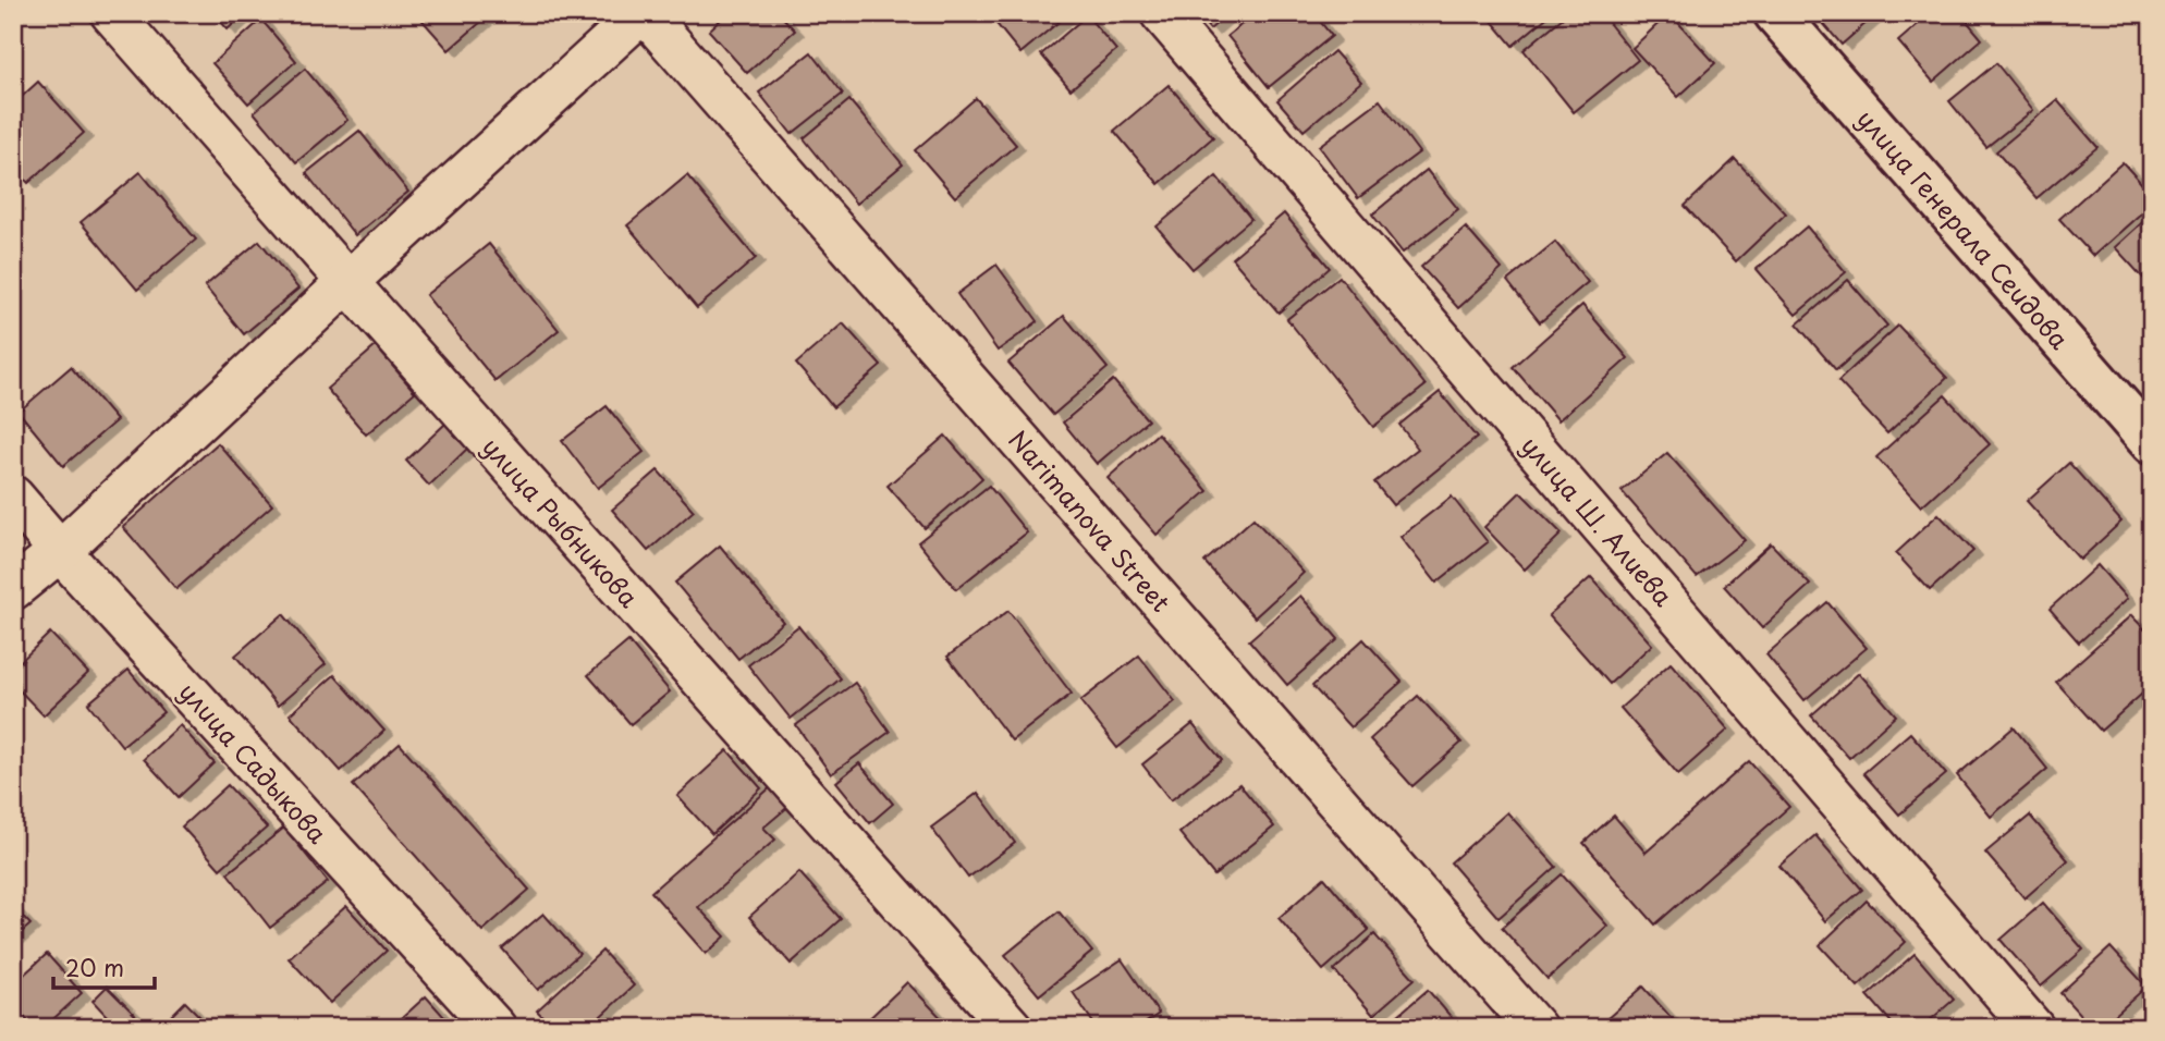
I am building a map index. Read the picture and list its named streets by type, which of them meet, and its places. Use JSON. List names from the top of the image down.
{
  "streets": {
    "street": [
      "улица Генерала Сеидова",
      "Narimanova Street",
      "улица Ш. Алиева",
      "улица Рыбникова",
      "улица Садыкова"
    ]
  },
  "scale_bar": "20 m"
}
